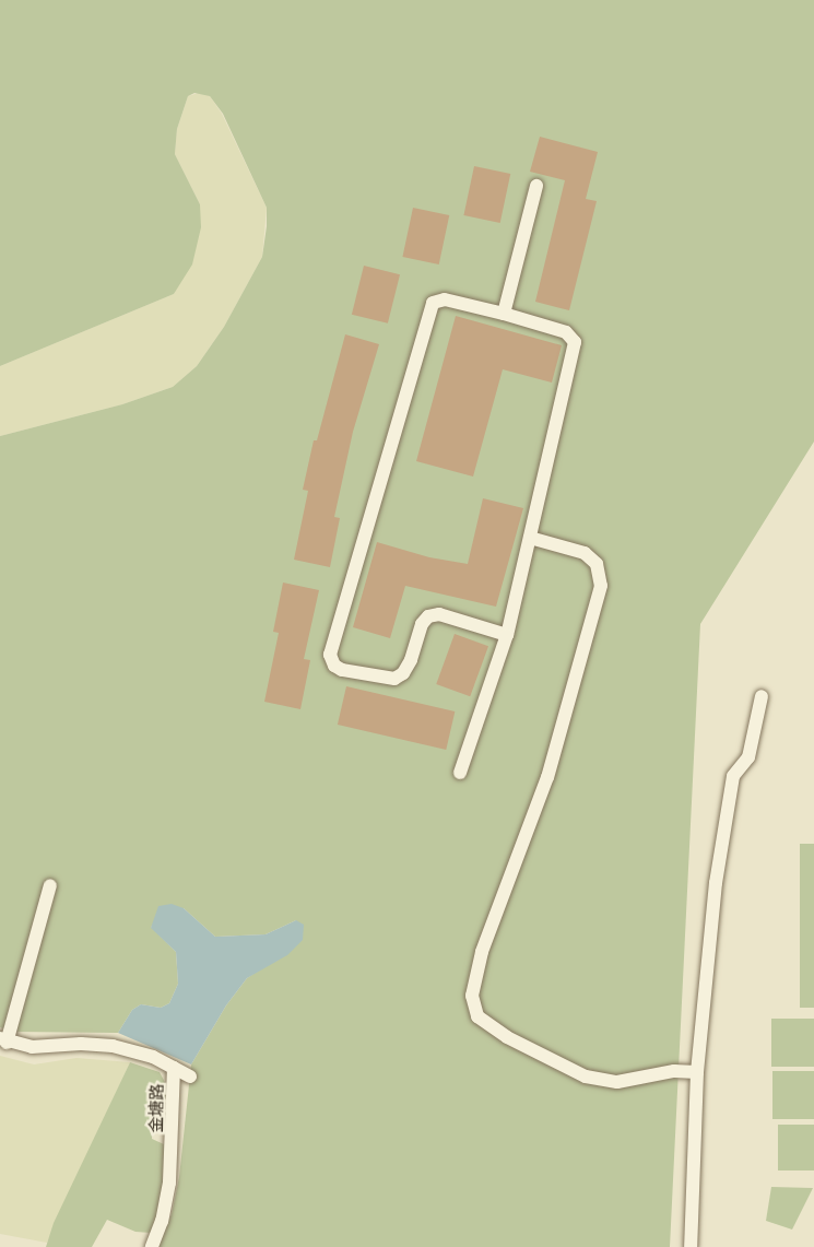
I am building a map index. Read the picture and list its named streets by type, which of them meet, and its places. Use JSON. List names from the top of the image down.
{
  "streets": {
    "street": ["金塘路"]
  }
}
